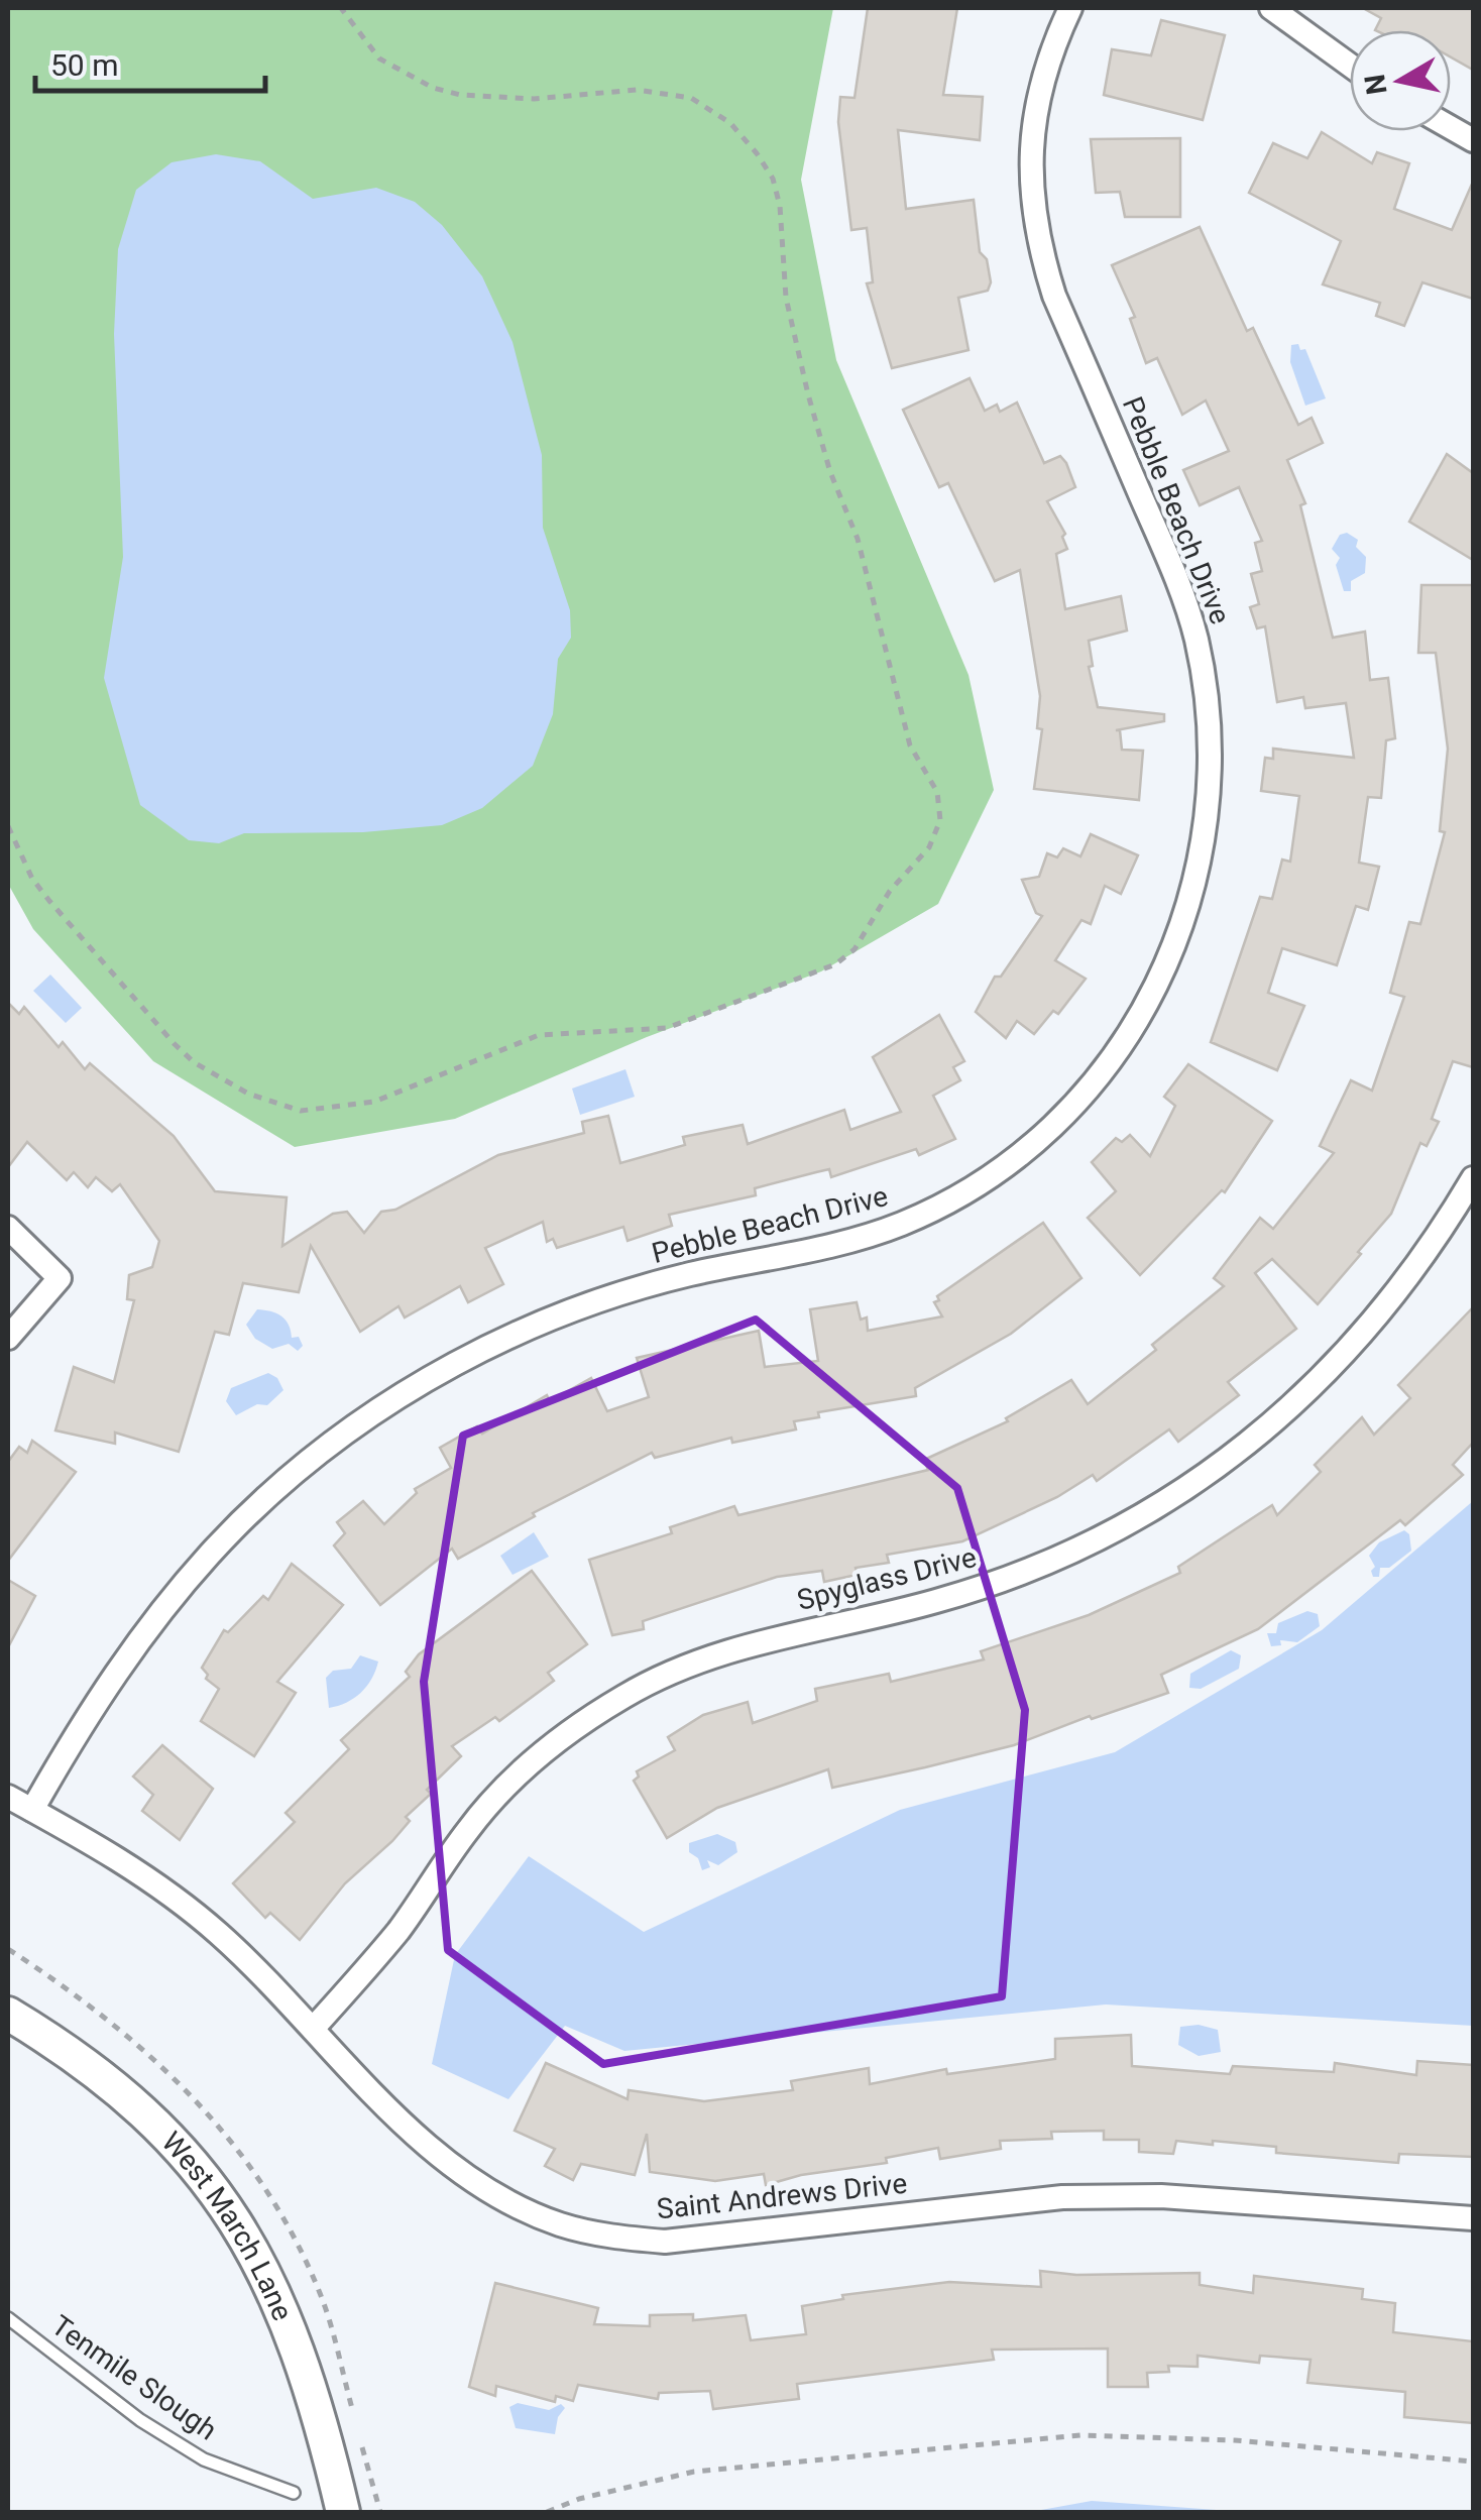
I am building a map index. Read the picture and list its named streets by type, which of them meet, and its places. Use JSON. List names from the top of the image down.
{
  "streets": {
    "street": [
      "Pebble Beach Drive",
      "Spyglass Drive",
      "Saint Andrews Drive",
      "West March Lane"
    ],
    "lane": ["Tenmile Slough"]
  },
  "crossings": [
    ["Pebble Beach Drive", "Saint Andrews Drive"],
    ["Spyglass Drive", "Saint Andrews Drive"]
  ],
  "scale_bar": "50 m",
  "north": "left"
}
